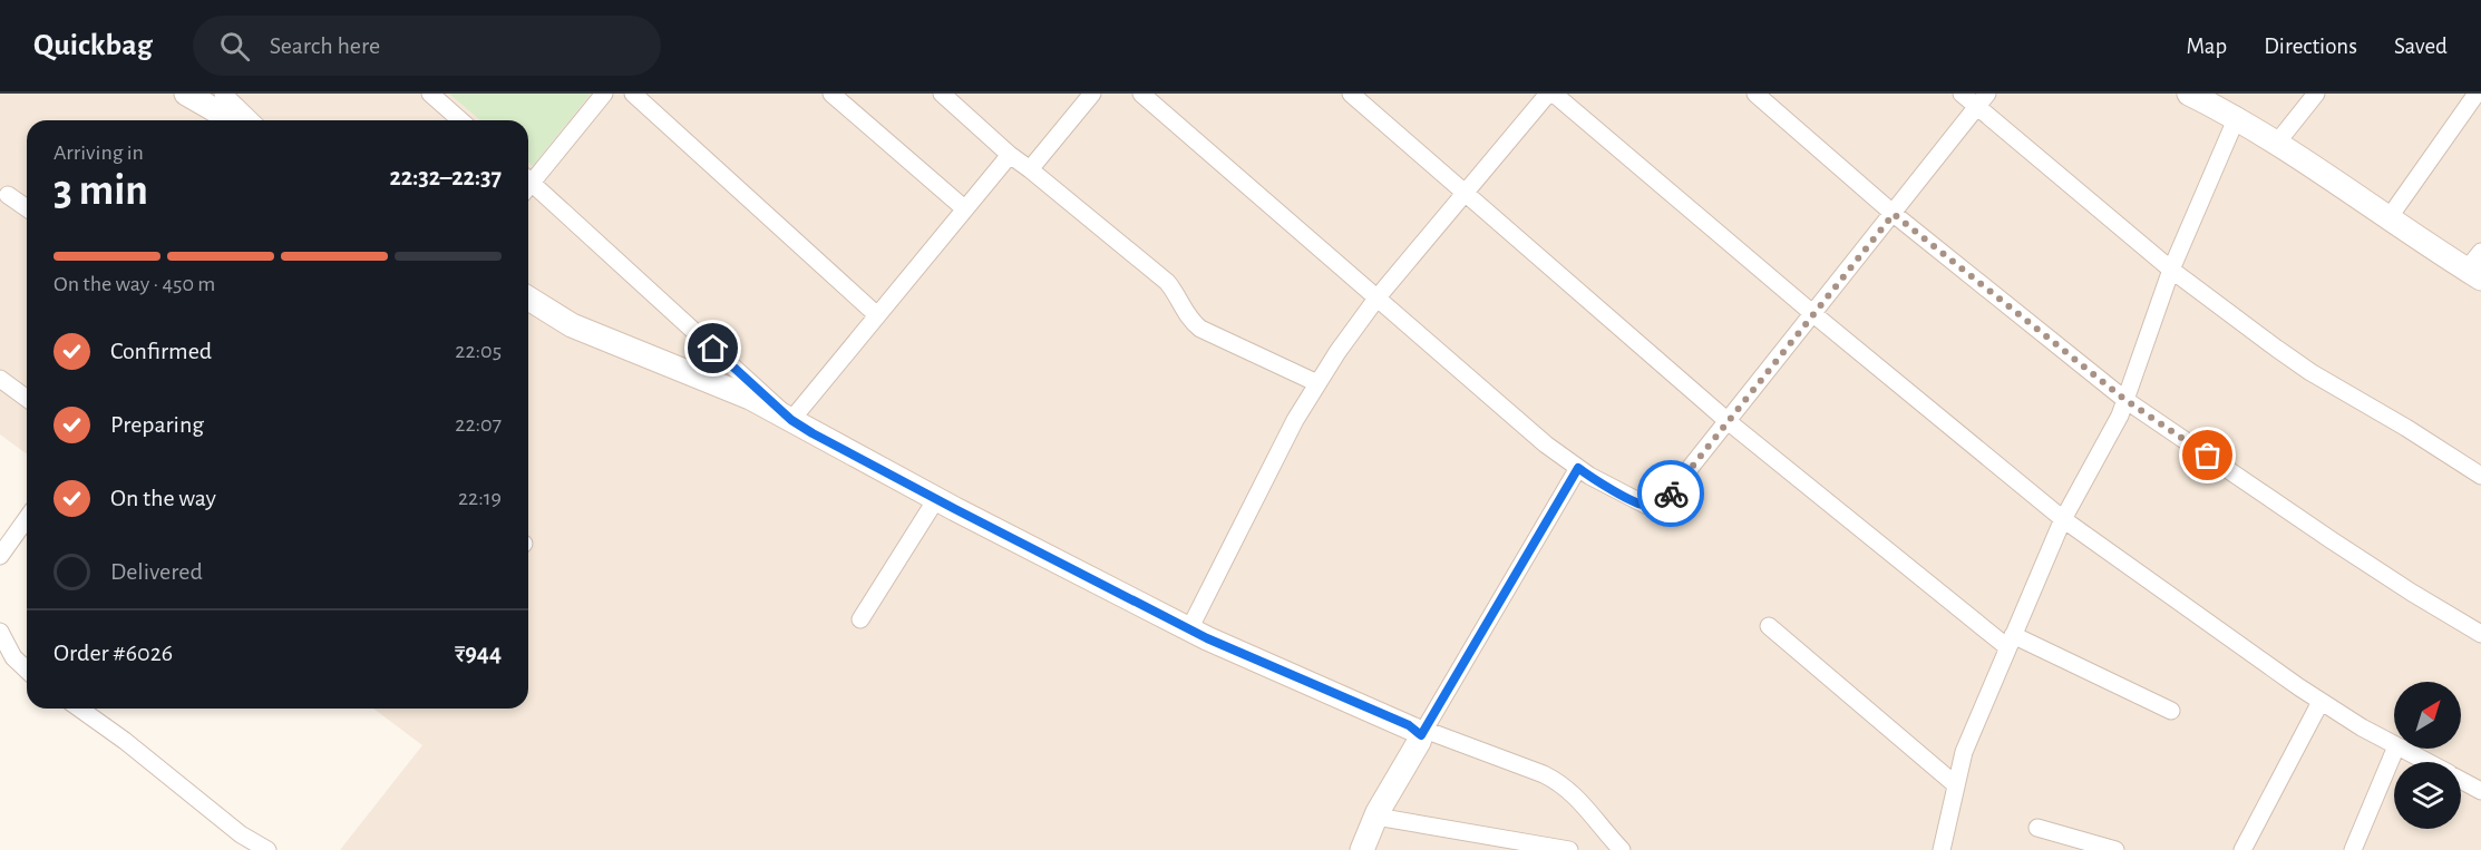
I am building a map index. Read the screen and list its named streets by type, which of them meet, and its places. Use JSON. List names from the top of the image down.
{
  "north": "top right",
  "page": {
    "header": "Quickbag",
    "search": "Search here",
    "nav": ["Map", "Directions", "Saved"],
    "heading": ["3 min", "Arriving in", "22:32–22:37"],
    "panel": ["Order #6026", "₹944"],
    "bar": "On the way · 450 m",
    "list": [
      ["Confirmed", "22:05"],
      ["Preparing", "22:07"],
      ["On the way", "22:19"],
      "Delivered"
    ]
  }
}
